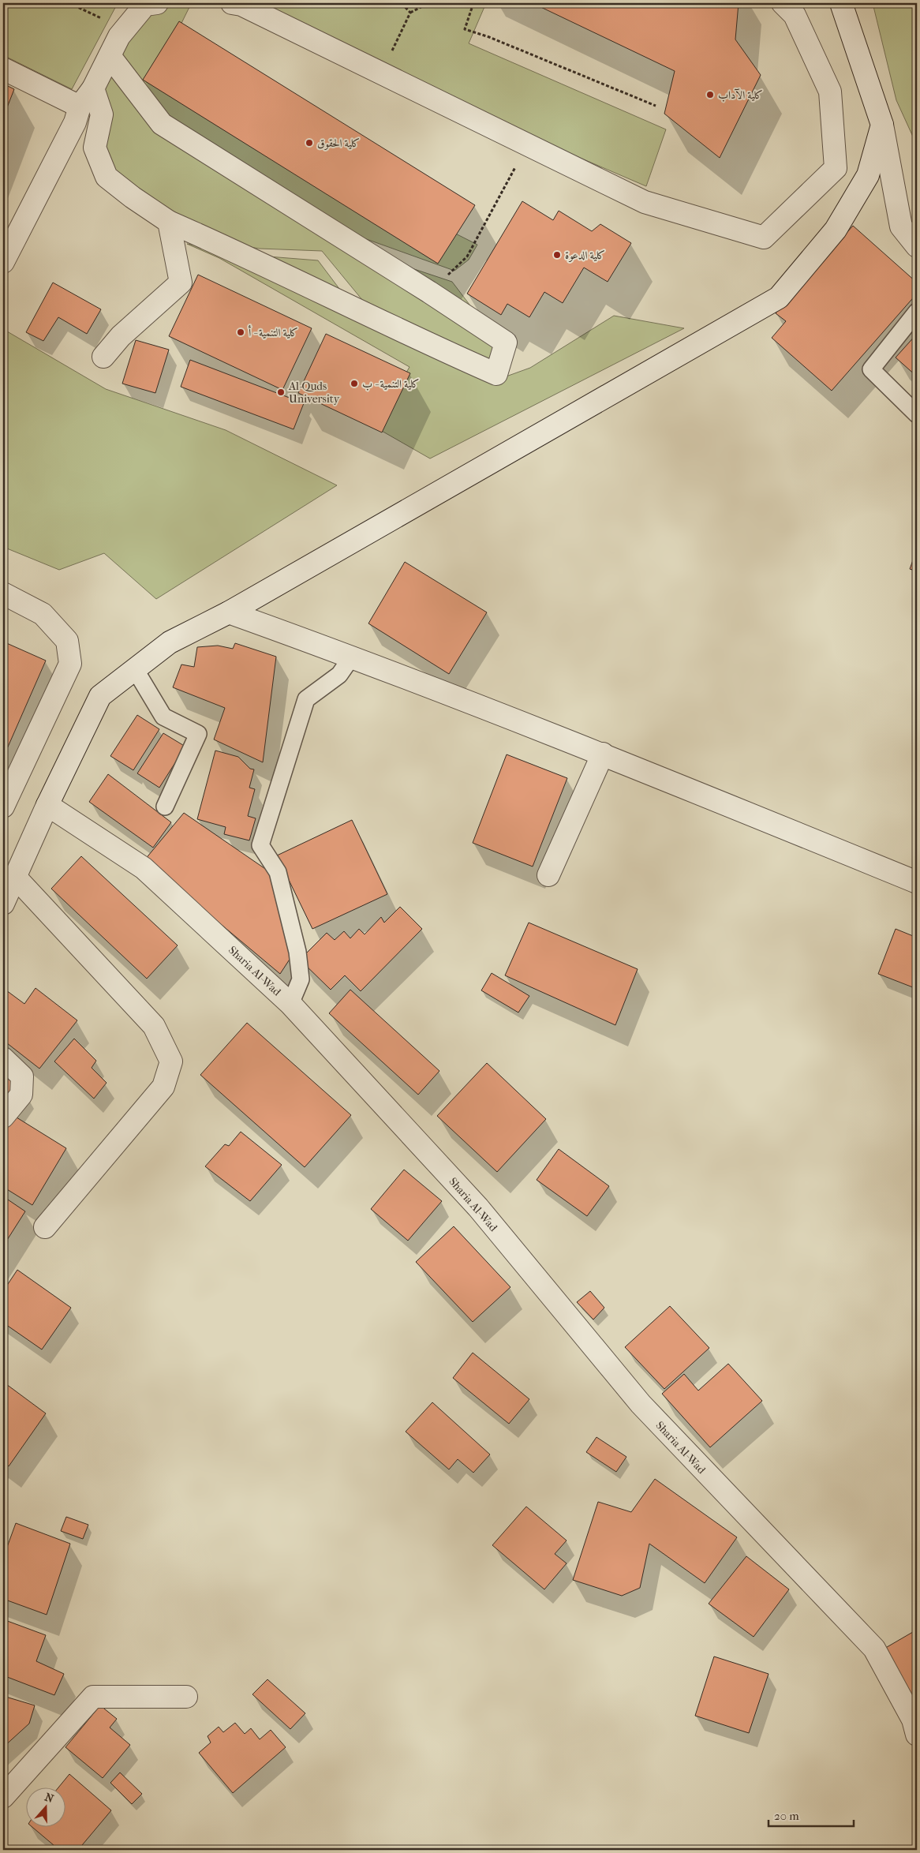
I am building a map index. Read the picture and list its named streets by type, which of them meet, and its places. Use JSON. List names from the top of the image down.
{
  "streets": {
    "street": ["Sharia Al-Wad"]
  },
  "places": [
    "كلية الآداب",
    "كلية الحقوق",
    "كلية الدعوة",
    "كلية التنمية - أ",
    "كلية التنمية - ب",
    "Al-Quds University"
  ],
  "scale_bar": "20 m",
  "north": "top"
}
